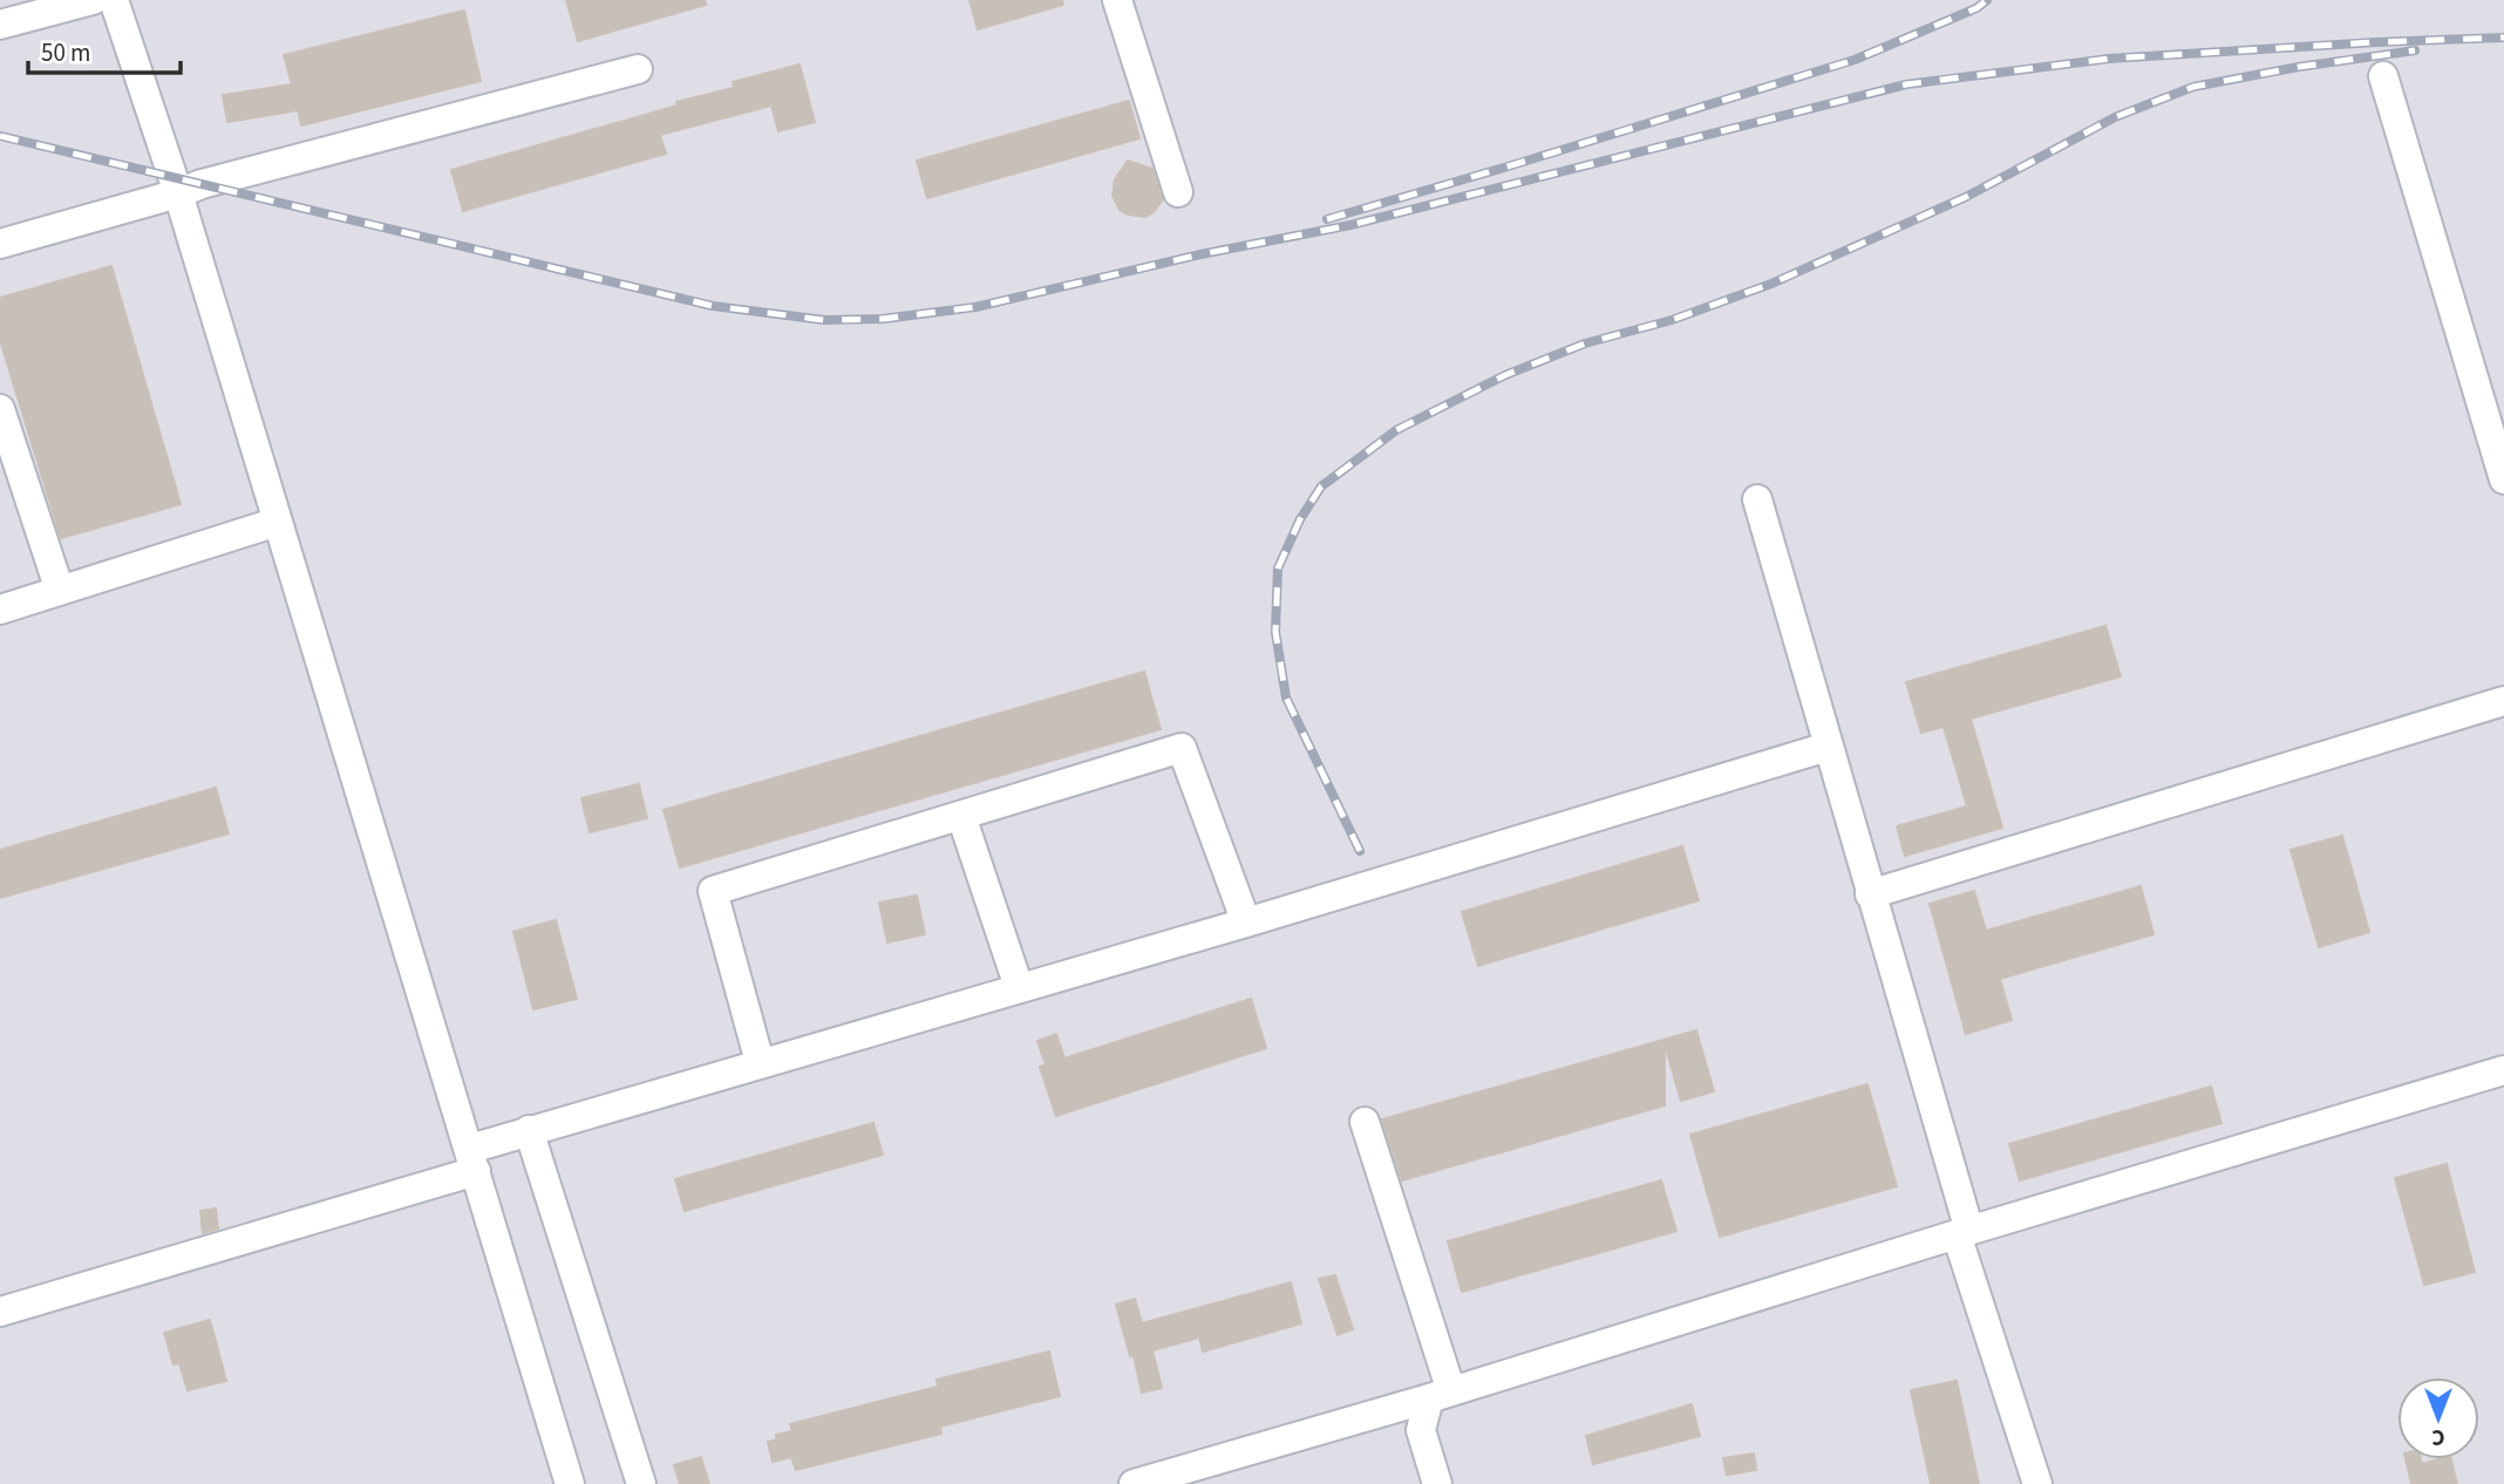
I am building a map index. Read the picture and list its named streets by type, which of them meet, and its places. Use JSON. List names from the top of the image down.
{
  "scale_bar": "50 m",
  "north": "bottom"
}
